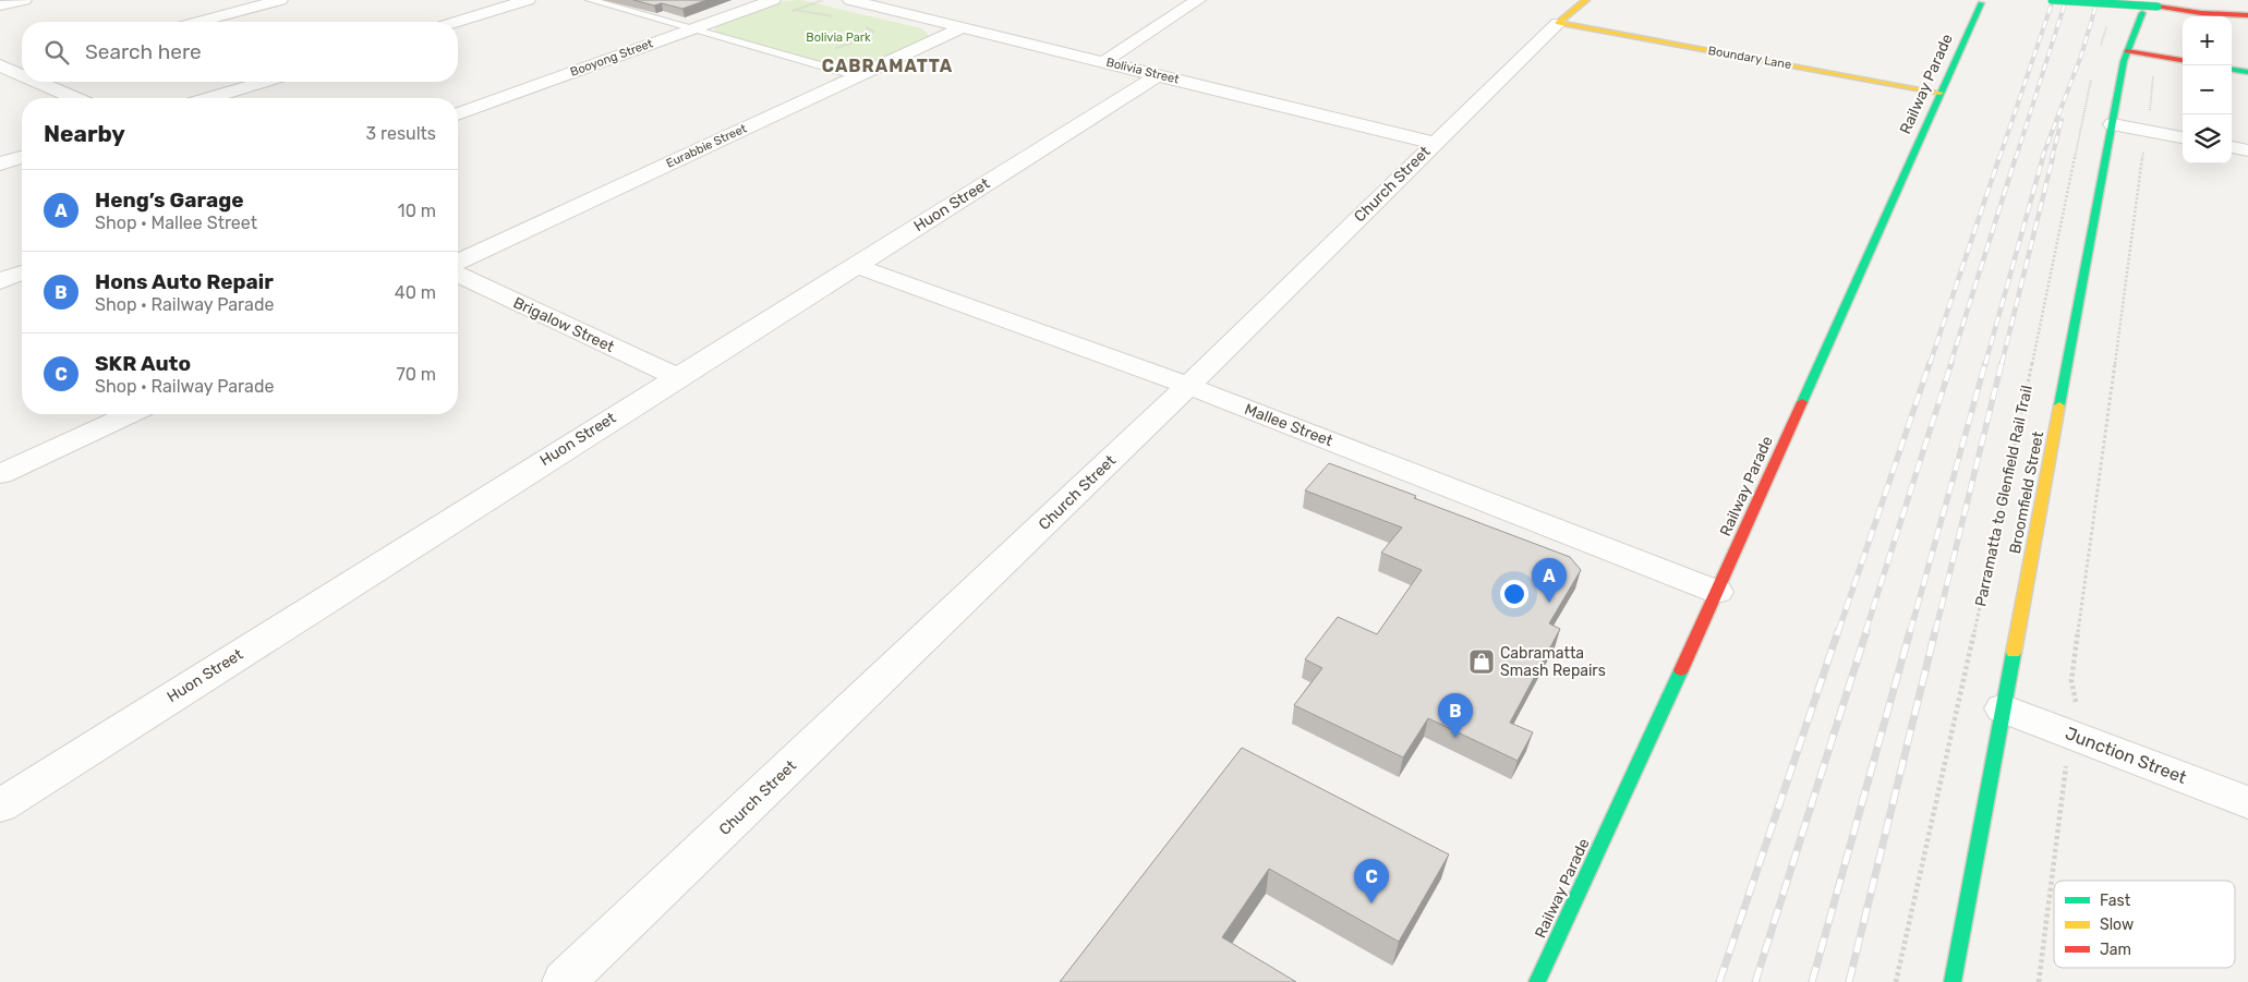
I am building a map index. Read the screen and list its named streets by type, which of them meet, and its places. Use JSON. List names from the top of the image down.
{
  "streets": {
    "street": [
      "Booyong Street",
      "Boundary Lane",
      "Bolivia Street",
      "Railway Parade",
      "Eurabbie Street",
      "Church Street",
      "Huon Street",
      "Brigalow Street",
      "Mallee Street",
      "Broomfield Street",
      "Junction Street"
    ],
    "path": ["Parramatta to Glenfield Rail Trail"]
  },
  "crossings": [
    ["Boundary Lane", "Railway Parade"],
    ["Boundary Lane", "Church Street"],
    ["Bolivia Street", "Eurabbie Street"],
    ["Bolivia Street", "Church Street"],
    ["Bolivia Street", "Huon Street"],
    ["Railway Parade", "Mallee Street"],
    ["Church Street", "Mallee Street"],
    ["Huon Street", "Brigalow Street"],
    ["Huon Street", "Mallee Street"],
    ["Broomfield Street", "Junction Street"]
  ],
  "districts": ["CABRAMATTA"],
  "parks": ["Bolivia Park"],
  "places": {
    "shop": ["Cabramatta Smash Repairs"]
  },
  "legend": ["Fast", "Slow", "Jam"],
  "page": {
    "map_buttons": ["+", "−"],
    "search": "Search here",
    "heading": ["Nearby", "3 results"],
    "list": [
      {
        "mark": "A",
        "name": "Heng’s Garage",
        "note": "Shop · Mallee Street",
        "value": "10 m"
      },
      {
        "mark": "B",
        "name": "Hons Auto Repair",
        "note": "Shop · Railway Parade",
        "value": "40 m"
      },
      {
        "mark": "C",
        "name": "SKR Auto",
        "note": "Shop · Railway Parade",
        "value": "70 m"
      }
    ],
    "pins": ["A", "B", "C"]
  }
}
